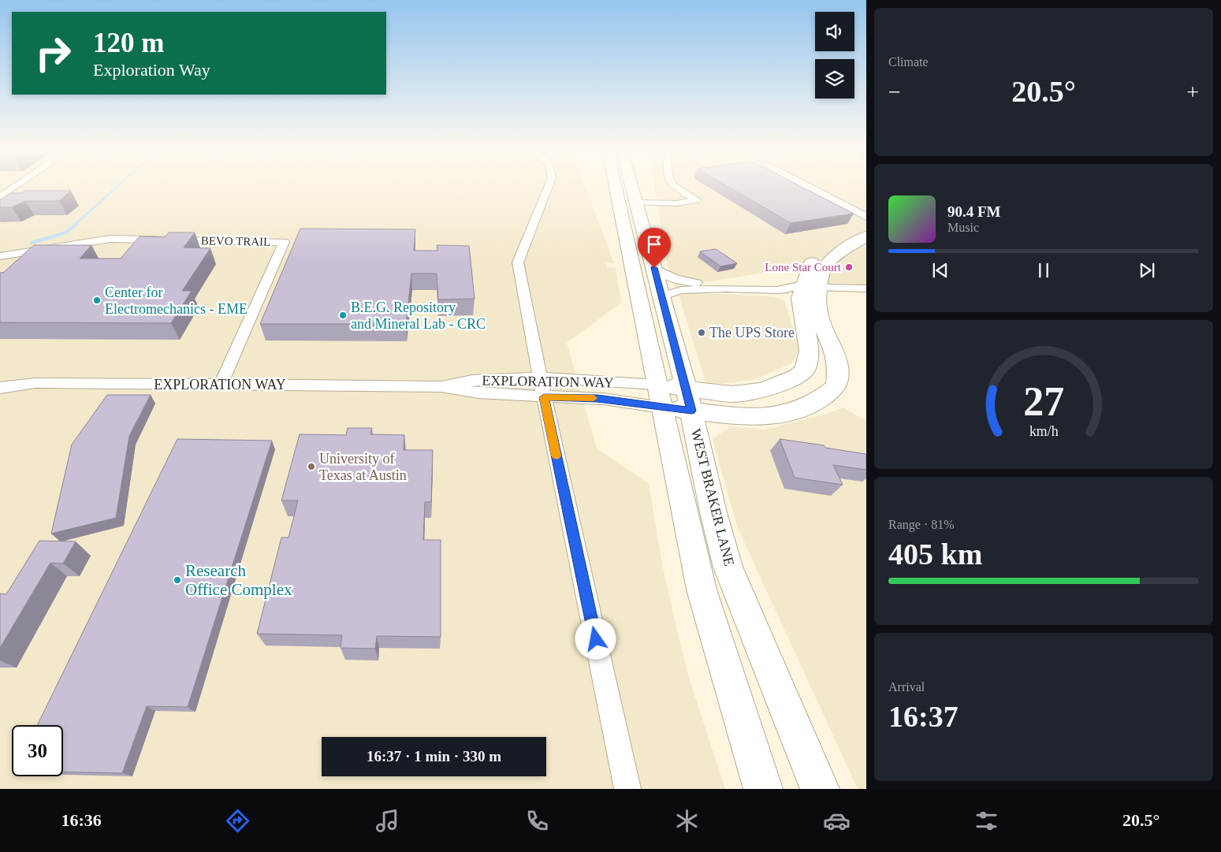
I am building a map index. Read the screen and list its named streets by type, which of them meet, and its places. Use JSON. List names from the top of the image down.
{
  "streets": {
    "main road": ["WEST BRAKER LANE"],
    "street": ["BEVO TRAIL", "EXPLORATION WAY"]
  },
  "crossings": [
    ["BEVO TRAIL", "EXPLORATION WAY"],
    ["EXPLORATION WAY", "WEST BRAKER LANE"]
  ],
  "places": [
    "Lone Star Court",
    "Center for Electromechanics - EME",
    "B.E.G. Repository and Mineral Lab - CRC",
    "The UPS Store",
    "University of Texas at Austin",
    "Research Office Complex"
  ],
  "page": {
    "tile": [
      "Climate",
      ["Range · 81%", "405 km"],
      ["Arrival", "16:37"]
    ],
    "turn": ["120 m", "Exploration Way"],
    "heat": ["−", "20.5°", "+"],
    "song": ["90.4 FM", "Music"],
    "limit": "30",
    "trip": "16:37 · 1 min · 330 m",
    "tabs": ["16:36", "20.5°"],
    "gauge": ["27", "km/h"]
  }
}
